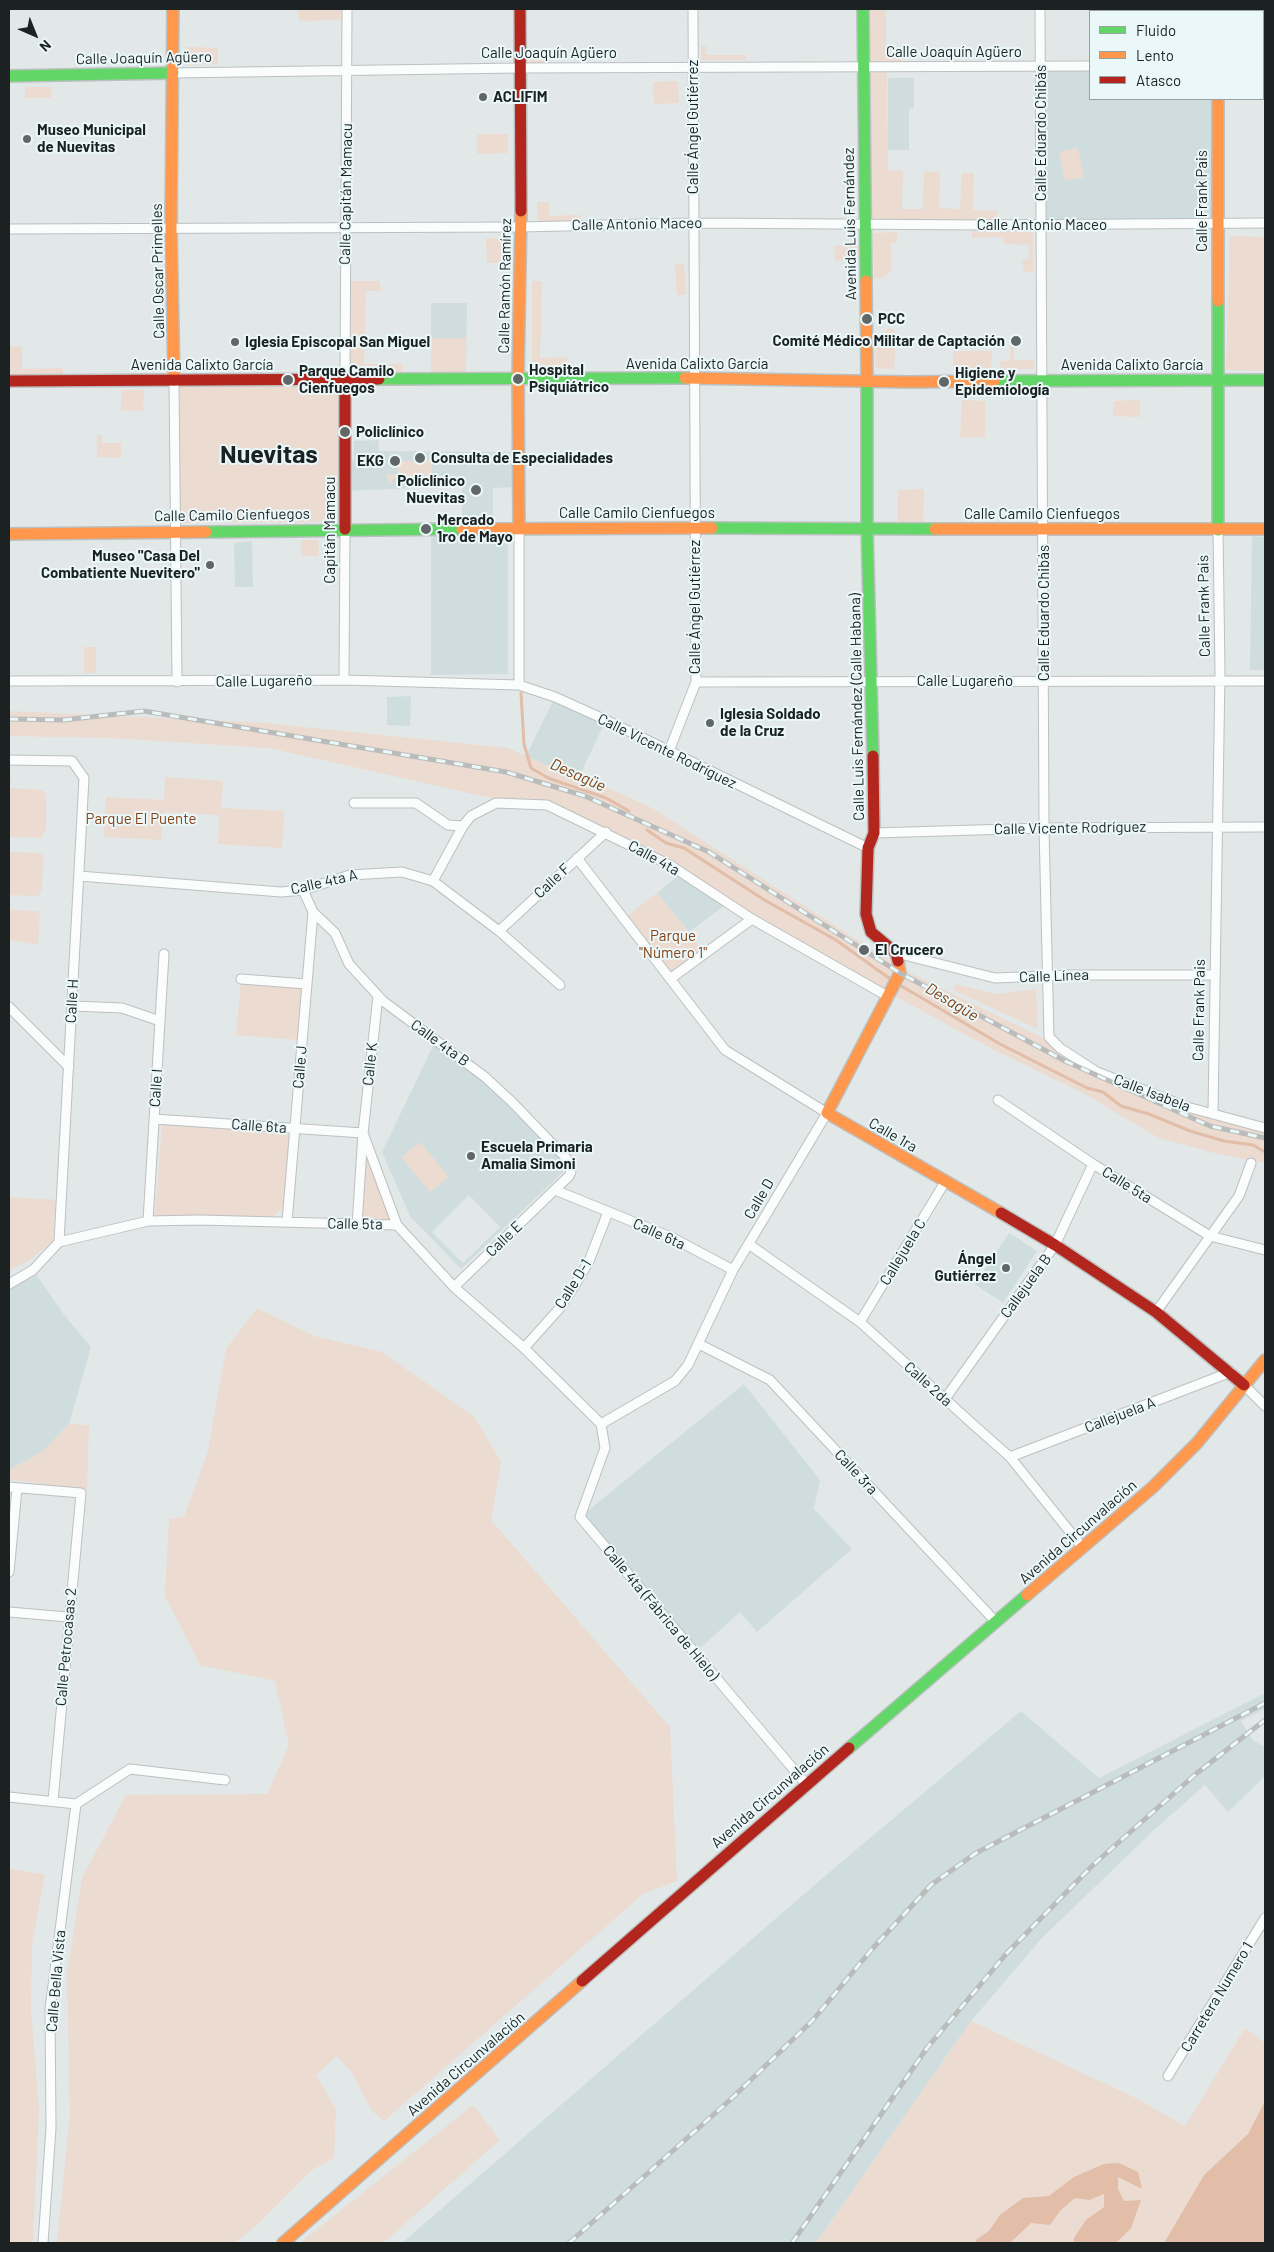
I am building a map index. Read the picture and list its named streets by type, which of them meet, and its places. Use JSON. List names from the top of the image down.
{
  "streets": {
    "main road": [
      "Calle Joaquín Agüero",
      "Calle Frank Pais",
      "Avenida Luis Fernández",
      "Calle Oscar Primelles",
      "Calle Ramón Ramírez",
      "Avenida Calixto García",
      "Calle Camilo Cienfuegos",
      "Capitán Mamacu",
      "Calle Luis Fernández (Calle Habana)",
      "Calle 1ra",
      "Calle D",
      "Avenida Circunvalación"
    ],
    "street": [
      "Calle Ángel Gutiérrez",
      "Calle Eduardo Chibás",
      "Calle Capitán Mamacu",
      "Calle Antonio Maceo",
      "Calle Lugareño",
      "Calle Vicente Rodríguez",
      "Calle 4ta",
      "Calle F",
      "Calle 4ta A",
      "Calle Línea",
      "Calle H",
      "Calle 4ta B",
      "Calle K",
      "Calle J",
      "Calle I",
      "Calle Isabela",
      "Calle 6ta",
      "Calle 5ta",
      "Calle E",
      "Callejuela C",
      "Calle D-1",
      "Callejuela B",
      "Calle 2da",
      "Callejuela A",
      "Calle 3ra",
      "Calle 4ta (Fábrica de Hielo)",
      "Calle Petrocasas 2",
      "Calle Bella Vista",
      "Carretera Numero 1"
    ]
  },
  "crossings": [
    ["Calle Joaquín Agüero", "Calle Ángel Gutiérrez"],
    ["Calle Joaquín Agüero", "Calle Eduardo Chibás"],
    ["Calle Joaquín Agüero", "Calle Capitán Mamacu"],
    ["Calle Joaquín Agüero", "Avenida Luis Fernández"],
    ["Calle Joaquín Agüero", "Calle Oscar Primelles"],
    ["Calle Joaquín Agüero", "Calle Ramón Ramírez"],
    ["Calle Ángel Gutiérrez", "Calle Antonio Maceo"],
    ["Calle Ángel Gutiérrez", "Avenida Calixto García"],
    ["Calle Ángel Gutiérrez", "Calle Camilo Cienfuegos"],
    ["Calle Ángel Gutiérrez", "Calle Lugareño"],
    ["Calle Ángel Gutiérrez", "Calle Vicente Rodríguez"],
    ["Calle Eduardo Chibás", "Calle Antonio Maceo"],
    ["Calle Eduardo Chibás", "Avenida Calixto García"],
    ["Calle Eduardo Chibás", "Calle Camilo Cienfuegos"],
    ["Calle Eduardo Chibás", "Calle Lugareño"],
    ["Calle Eduardo Chibás", "Calle Vicente Rodríguez"],
    ["Calle Eduardo Chibás", "Calle Línea"],
    ["Calle Eduardo Chibás", "Calle Isabela"],
    ["Calle Capitán Mamacu", "Calle Antonio Maceo"],
    ["Calle Capitán Mamacu", "Avenida Calixto García"],
    ["Calle Capitán Mamacu", "Capitán Mamacu"],
    ["Calle Frank Pais", "Calle Antonio Maceo"],
    ["Calle Frank Pais", "Avenida Calixto García"],
    ["Calle Frank Pais", "Calle Camilo Cienfuegos"],
    ["Calle Frank Pais", "Calle Lugareño"],
    ["Calle Frank Pais", "Calle Vicente Rodríguez"],
    ["Calle Frank Pais", "Calle Línea"],
    ["Calle Frank Pais", "Calle Isabela"],
    ["Calle Antonio Maceo", "Avenida Luis Fernández"],
    ["Calle Antonio Maceo", "Calle Oscar Primelles"],
    ["Calle Antonio Maceo", "Calle Ramón Ramírez"],
    ["Avenida Luis Fernández", "Avenida Calixto García"],
    ["Avenida Luis Fernández", "Calle Camilo Cienfuegos"],
    ["Avenida Luis Fernández", "Calle Luis Fernández (Calle Habana)"],
    ["Calle Oscar Primelles", "Avenida Calixto García"],
    ["Calle Oscar Primelles", "Calle Camilo Cienfuegos"],
    ["Calle Oscar Primelles", "Calle Lugareño"],
    ["Calle Ramón Ramírez", "Avenida Calixto García"],
    ["Calle Ramón Ramírez", "Calle Camilo Cienfuegos"],
    ["Calle Ramón Ramírez", "Calle Lugareño"],
    ["Calle Ramón Ramírez", "Calle Vicente Rodríguez"],
    ["Avenida Calixto García", "Capitán Mamacu"],
    ["Calle Camilo Cienfuegos", "Capitán Mamacu"],
    ["Calle Camilo Cienfuegos", "Calle Luis Fernández (Calle Habana)"],
    ["Capitán Mamacu", "Calle Lugareño"],
    ["Calle Lugareño", "Calle Luis Fernández (Calle Habana)"],
    ["Calle Lugareño", "Calle Vicente Rodríguez"],
    ["Calle Luis Fernández (Calle Habana)", "Calle Vicente Rodríguez"],
    ["Calle Luis Fernández (Calle Habana)", "Calle Línea"],
    ["Calle Luis Fernández (Calle Habana)", "Calle D"],
    ["Calle 4ta", "Calle F"],
    ["Calle 4ta", "Calle 4ta A"],
    ["Calle 4ta", "Calle D"],
    ["Calle F", "Calle 4ta A"],
    ["Calle F", "Calle 1ra"],
    ["Calle 4ta A", "Calle H"],
    ["Calle 4ta A", "Calle 4ta B"],
    ["Calle Línea", "Calle D"],
    ["Calle H", "Calle 5ta"],
    ["Calle 4ta B", "Calle K"],
    ["Calle 4ta B", "Calle J"],
    ["Calle 4ta B", "Calle 6ta"],
    ["Calle 4ta B", "Calle E"],
    ["Calle K", "Calle 6ta"],
    ["Calle K", "Calle 5ta"],
    ["Calle J", "Calle 6ta"],
    ["Calle J", "Calle 5ta"],
    ["Calle I", "Calle 6ta"],
    ["Calle I", "Calle 5ta"],
    ["Calle 6ta", "Calle D"],
    ["Calle 6ta", "Calle E"],
    ["Calle 6ta", "Calle D-1"],
    ["Calle 1ra", "Calle D"],
    ["Calle 1ra", "Callejuela C"],
    ["Calle 1ra", "Callejuela B"],
    ["Calle 1ra", "Callejuela A"],
    ["Calle 1ra", "Avenida Circunvalación"],
    ["Calle 5ta", "Calle D"],
    ["Calle 5ta", "Calle E"],
    ["Calle 5ta", "Calle D-1"],
    ["Calle 5ta", "Callejuela B"],
    ["Calle 5ta", "Calle 4ta (Fábrica de Hielo)"],
    ["Calle D", "Calle 2da"],
    ["Calle D", "Calle 3ra"],
    ["Calle D", "Calle 4ta (Fábrica de Hielo)"],
    ["Callejuela C", "Calle 2da"],
    ["Callejuela B", "Calle 2da"],
    ["Calle 2da", "Callejuela A"],
    ["Calle 2da", "Avenida Circunvalación"],
    ["Calle 3ra", "Avenida Circunvalación"],
    ["Avenida Circunvalación", "Calle 4ta (Fábrica de Hielo)"]
  ],
  "districts": ["Nuevitas"],
  "water": ["Desagüe"],
  "parks": ["Parque El Puente", "Parque \"Número 1\""],
  "places": [
    "ACLIFIM",
    "Museo Municipal de Nuevitas",
    "PCC",
    "Comité Médico Militar de Captación",
    "Iglesia Episcopal San Miguel",
    "Hospital Psiquiátrico",
    "Parque Camilo Cienfuegos",
    "Higiene y Epidemiología",
    "Policlínico",
    "Consulta de Especialidades",
    "EKG",
    "Políclínico Nuevitas",
    "Mercado 1ro de Mayo",
    "Museo \"Casa Del Combatiente Nuevitero\"",
    "Iglesia Soldado de la Cruz",
    "El Crucero",
    "Escuela Primaria Amalia Simoni",
    "Ángel Gutiérrez"
  ],
  "legend": ["Fluido", "Lento", "Atasco"],
  "north": "bottom right"
}
